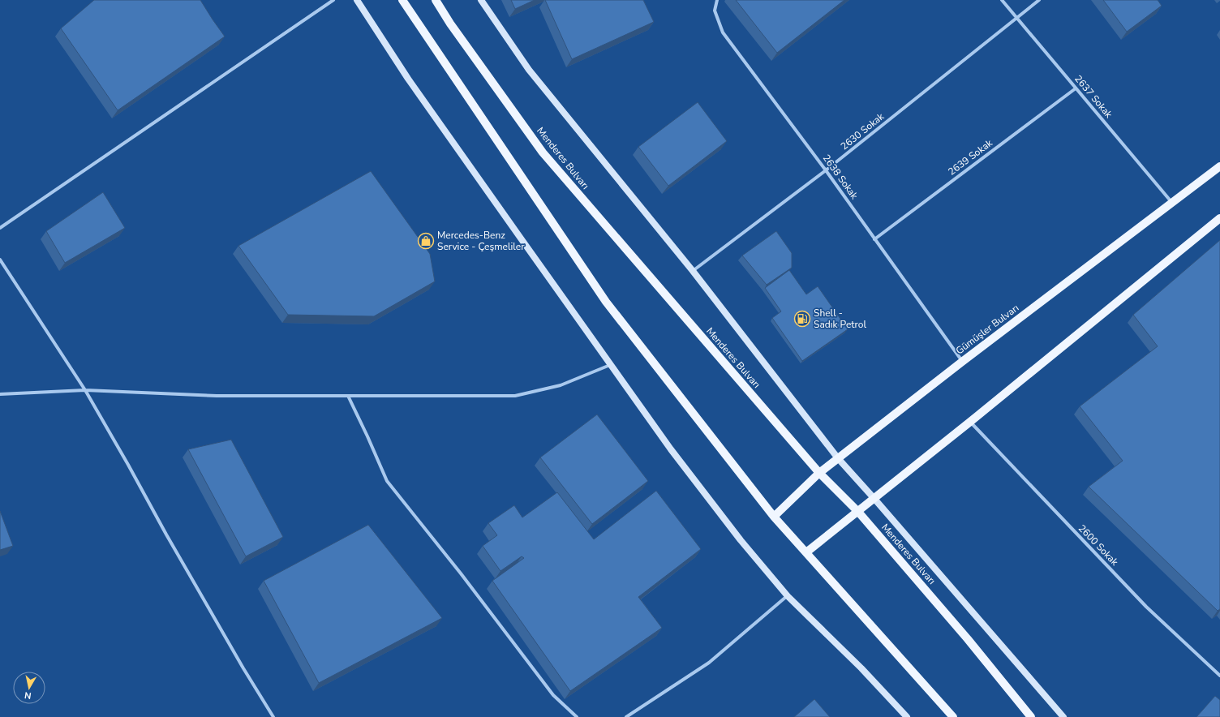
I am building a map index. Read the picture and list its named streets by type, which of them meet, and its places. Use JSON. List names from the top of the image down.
{
  "streets": {
    "main road": ["Menderes Bulvarı", "Gümüşler Bulvarı"],
    "street": [
      "2637 Sokak",
      "2630 Sokak",
      "2639 Sokak",
      "2638 Sokak",
      "2600 Sokak"
    ]
  },
  "crossings": [
    ["2637 Sokak", "2630 Sokak"],
    ["2637 Sokak", "2639 Sokak"],
    ["2637 Sokak", "Gümüşler Bulvarı"],
    ["2630 Sokak", "2638 Sokak"],
    ["2639 Sokak", "2638 Sokak"],
    ["Menderes Bulvarı", "Gümüşler Bulvarı"],
    ["2638 Sokak", "Gümüşler Bulvarı"]
  ],
  "places": {
    "shop": ["Mercedes-Benz Service - Çeşmeliler"],
    "fuel station": ["Shell - Sadık Petrol"]
  },
  "north": "bottom"
}
